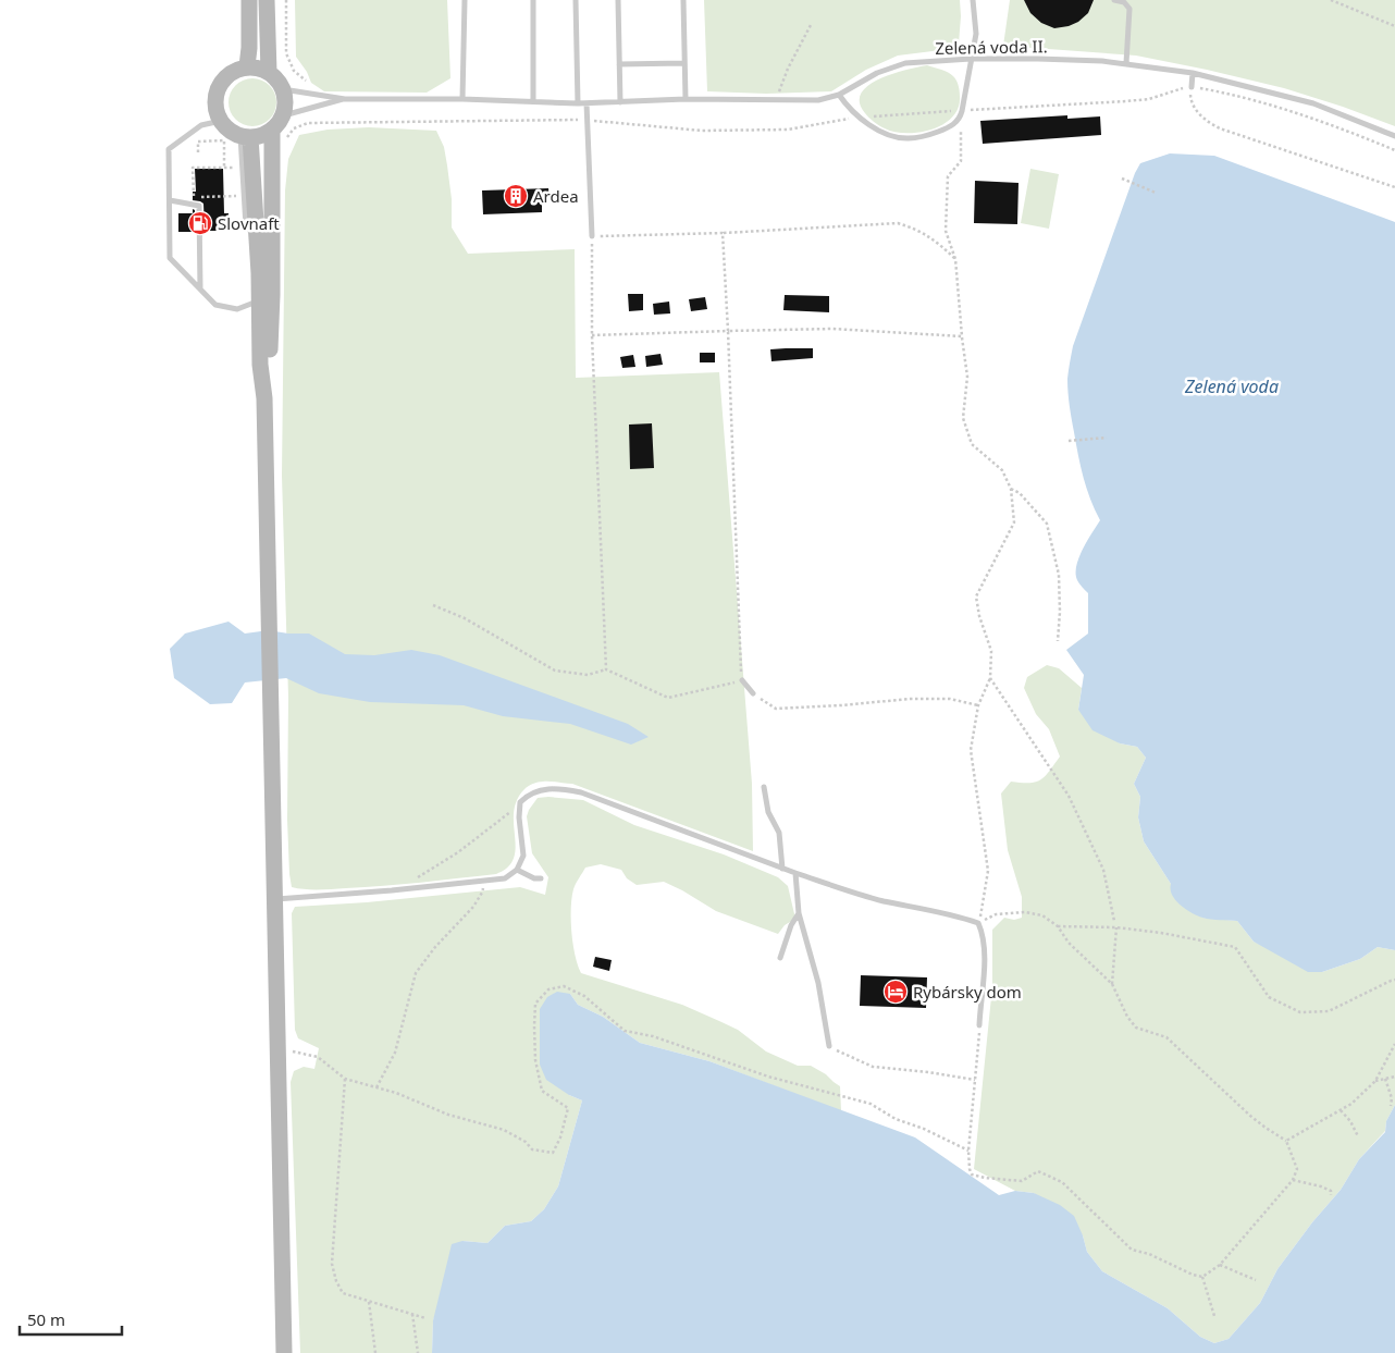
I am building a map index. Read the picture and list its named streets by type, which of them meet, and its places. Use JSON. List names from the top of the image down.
{
  "streets": {
    "lane": ["Zelená voda II."]
  },
  "water": ["Zelená voda"],
  "places": {
    "building": ["Ardea"],
    "fuel station": ["Slovnaft"],
    "hotel": ["Rybársky dom"]
  },
  "scale_bar": "50 m"
}
